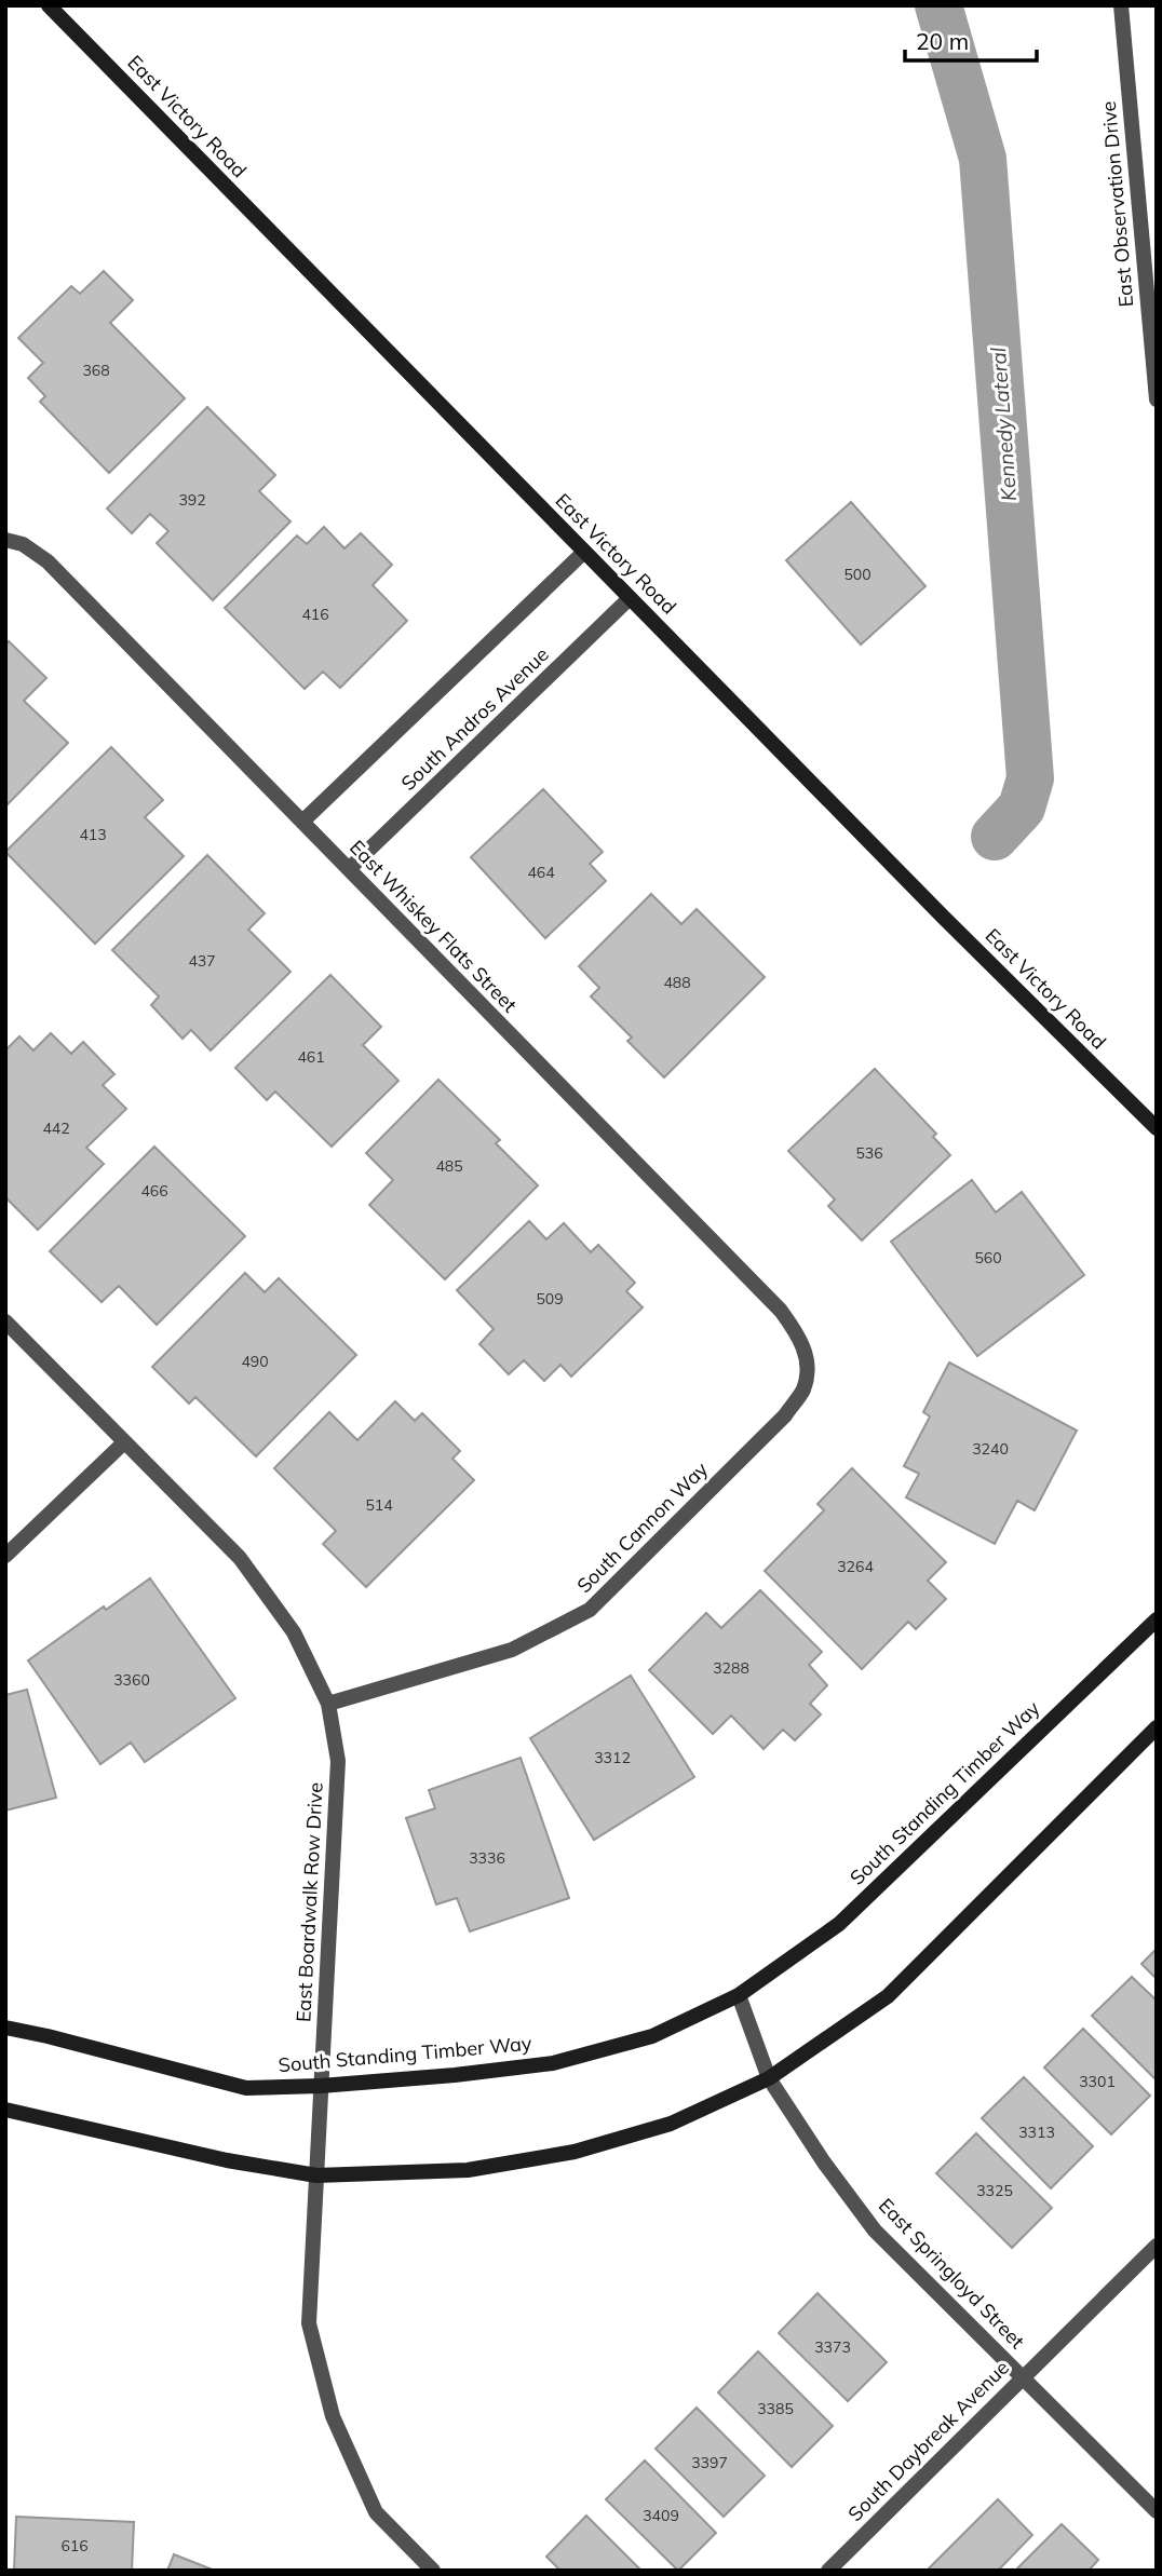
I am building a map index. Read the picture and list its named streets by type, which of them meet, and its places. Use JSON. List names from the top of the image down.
{
  "streets": {
    "street": [
      "East Victory Road",
      "East Observation Drive",
      "South Andros Avenue",
      "East Whiskey Flats Street",
      "South Cannon Way",
      "South Standing Timber Way",
      "East Boardwalk Row Drive",
      "East Springloyd Street",
      "South Daybreak Avenue"
    ]
  },
  "crossings": [
    ["East Victory Road", "South Andros Avenue"],
    ["South Andros Avenue", "East Whiskey Flats Street"],
    ["East Whiskey Flats Street", "South Cannon Way"],
    ["South Cannon Way", "East Boardwalk Row Drive"],
    ["South Standing Timber Way", "East Boardwalk Row Drive"],
    ["South Standing Timber Way", "East Springloyd Street"],
    ["East Springloyd Street", "South Daybreak Avenue"]
  ],
  "water": ["Kennedy Lateral"],
  "house_numbers": [
    "368",
    "392",
    "500",
    "416",
    "413",
    "464",
    "437",
    "488",
    "461",
    "442",
    "536",
    "485",
    "466",
    "560",
    "509",
    "490",
    "3240",
    "514",
    "3264",
    "3288",
    "3360",
    "3312",
    "3336",
    "3301",
    "3313",
    "3325",
    "3373",
    "3385",
    "3397",
    "3409",
    "616"
  ],
  "scale_bar": "20 m"
}
